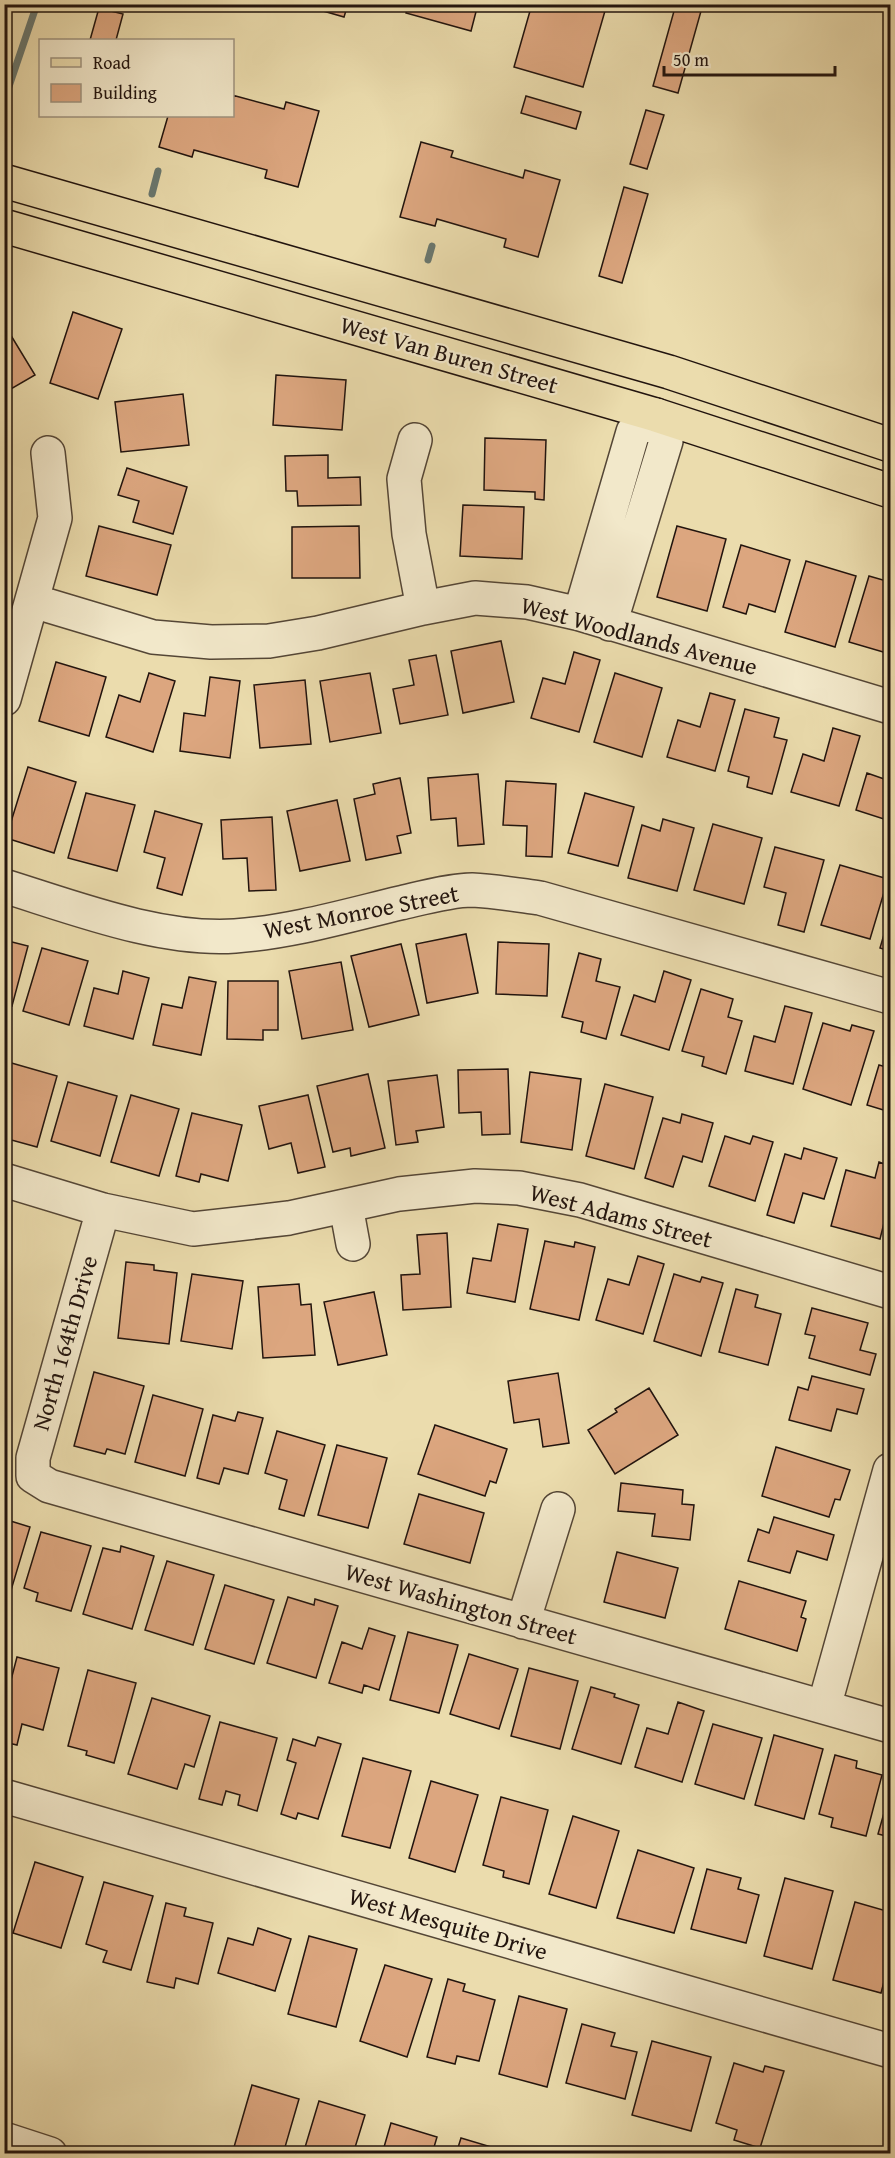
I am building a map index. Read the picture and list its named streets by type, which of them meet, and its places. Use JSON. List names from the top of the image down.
{
  "streets": {
    "main road": ["West Van Buren Street"],
    "street": [
      "West Woodlands Avenue",
      "West Monroe Street",
      "West Adams Street",
      "North 164th Drive",
      "West Washington Street",
      "West Mesquite Drive"
    ]
  },
  "crossings": [
    ["West Adams Street", "North 164th Drive"],
    ["North 164th Drive", "West Washington Street"]
  ],
  "legend": ["Road", "Building"],
  "scale_bar": "50 m"
}
